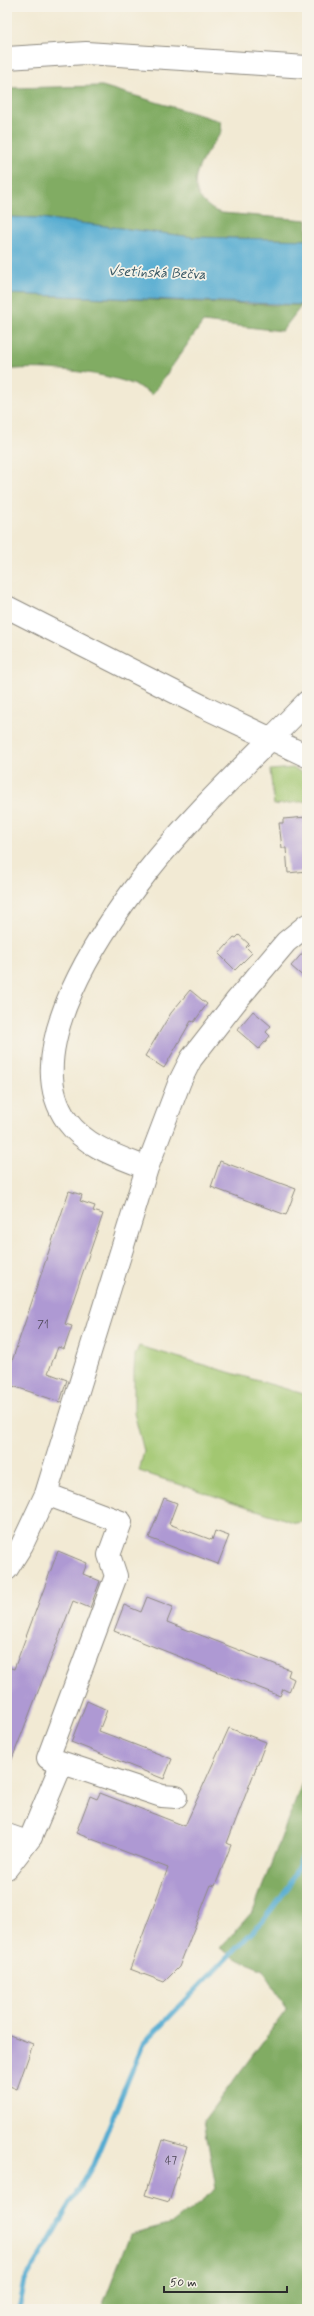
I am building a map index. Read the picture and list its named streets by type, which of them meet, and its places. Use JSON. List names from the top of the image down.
{
  "water": ["Vsetínská Bečva"],
  "house_numbers": ["71", "47"],
  "scale_bar": "50 m"
}
